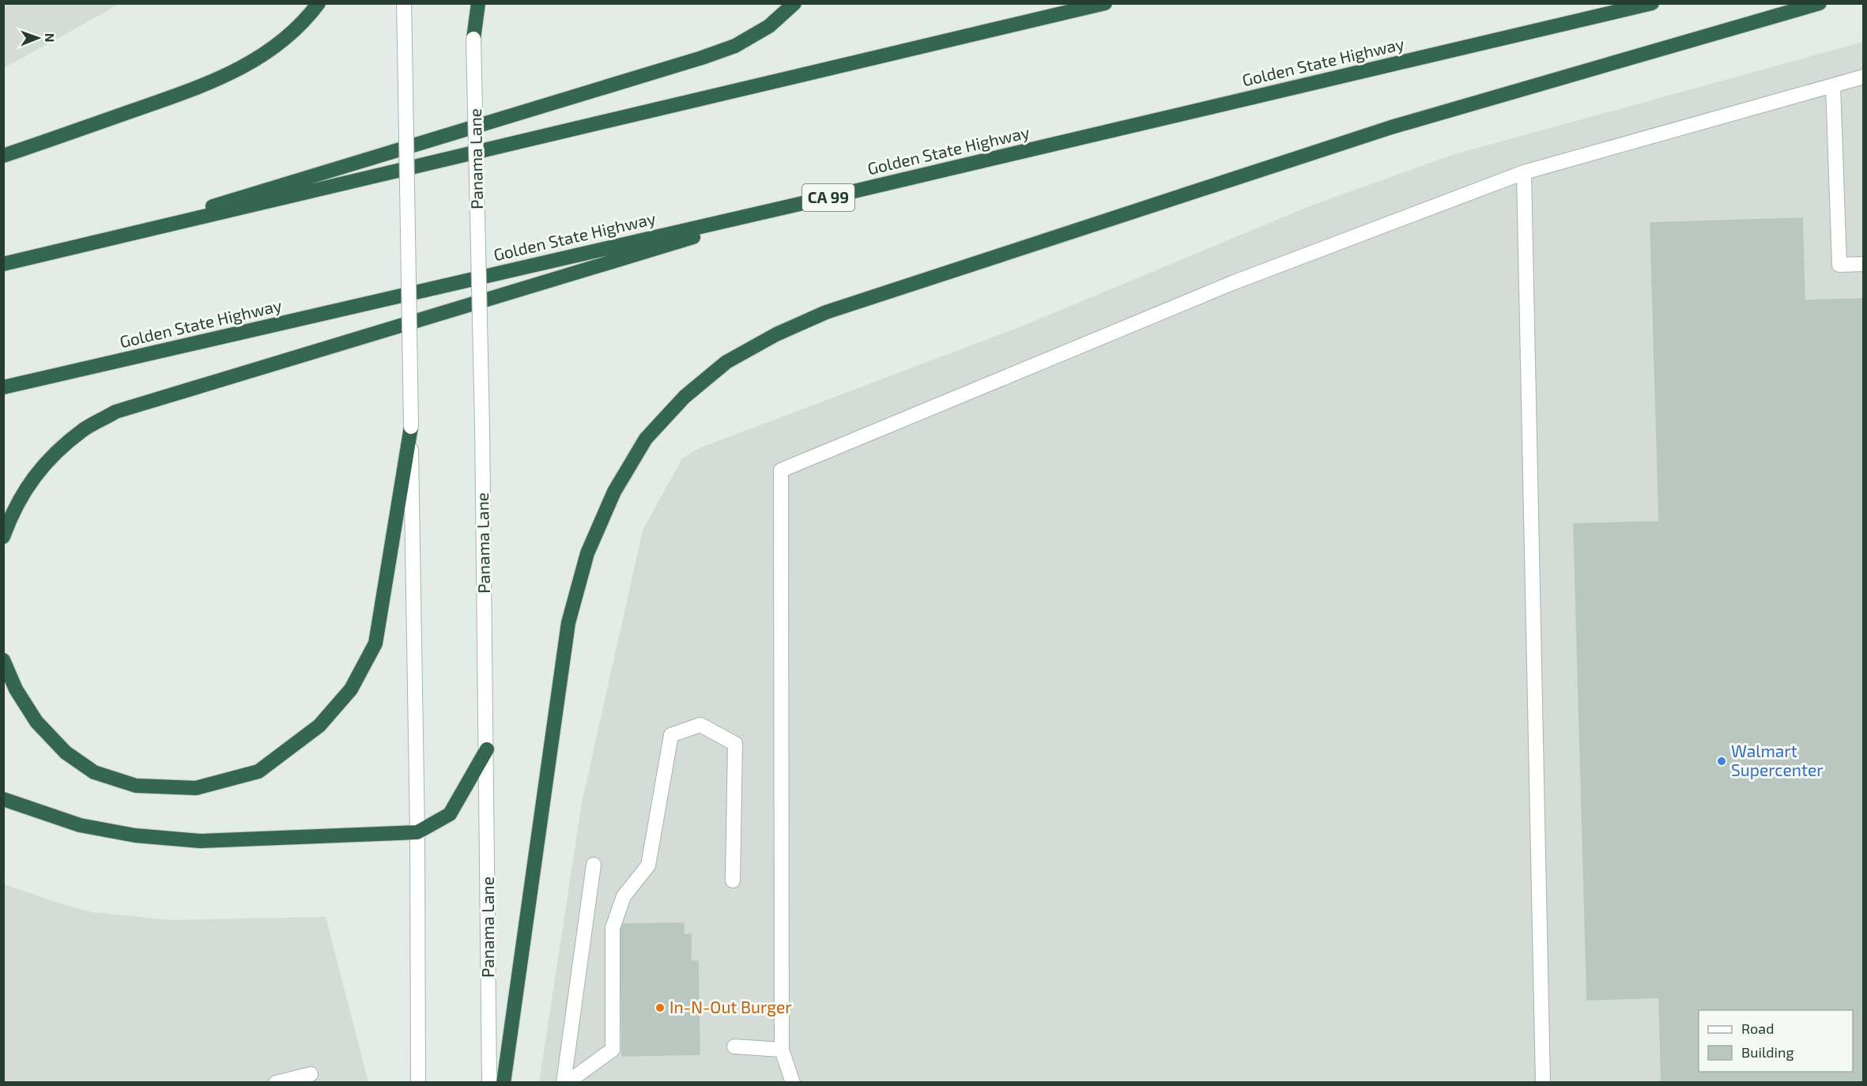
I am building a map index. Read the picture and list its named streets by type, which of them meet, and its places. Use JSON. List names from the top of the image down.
{
  "streets": {
    "highway": ["Golden State Highway", "CA 99"],
    "main road": ["Panama Lane"]
  },
  "places": ["Walmart Supercenter", "In-N-Out Burger"],
  "legend": ["Road", "Building"],
  "north": "right"
}
